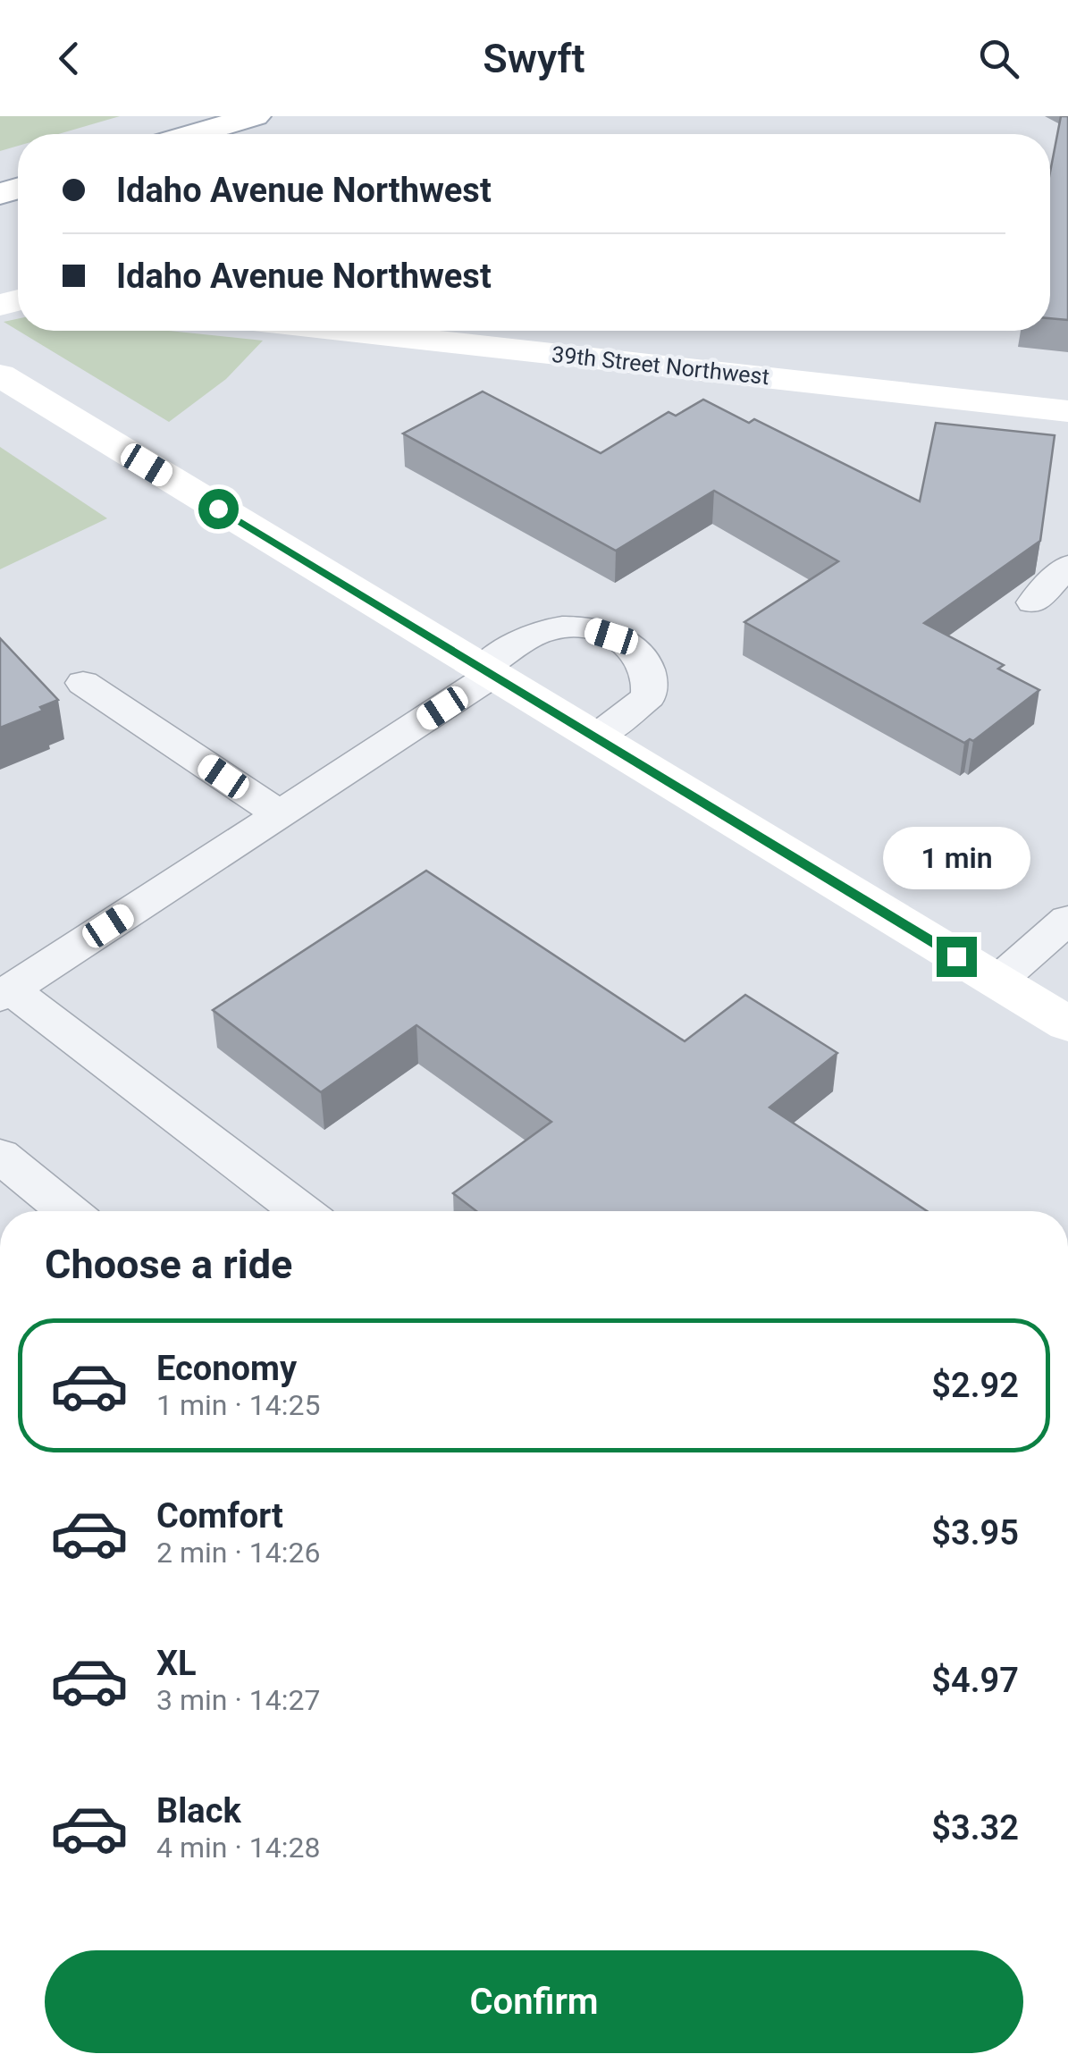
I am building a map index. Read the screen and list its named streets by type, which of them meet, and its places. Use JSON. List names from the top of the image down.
{
  "streets": {
    "street": ["39th Street Northwest"]
  },
  "page": {
    "header": "Swyft",
    "banner": ["Idaho Avenue Northwest", "Idaho Avenue Northwest"],
    "bubble": "1 min",
    "heading": "Choose a ride",
    "list": [
      {
        "name": "Economy",
        "note": "1 min · 14:25",
        "value": "$2.92"
      },
      {
        "name": "Comfort",
        "note": "2 min · 14:26",
        "value": "$3.95"
      },
      {
        "name": "XL",
        "note": "3 min · 14:27",
        "value": "$4.97"
      },
      {
        "name": "Black",
        "note": "4 min · 14:28",
        "value": "$3.32"
      }
    ],
    "buttons": "Confirm"
  }
}
